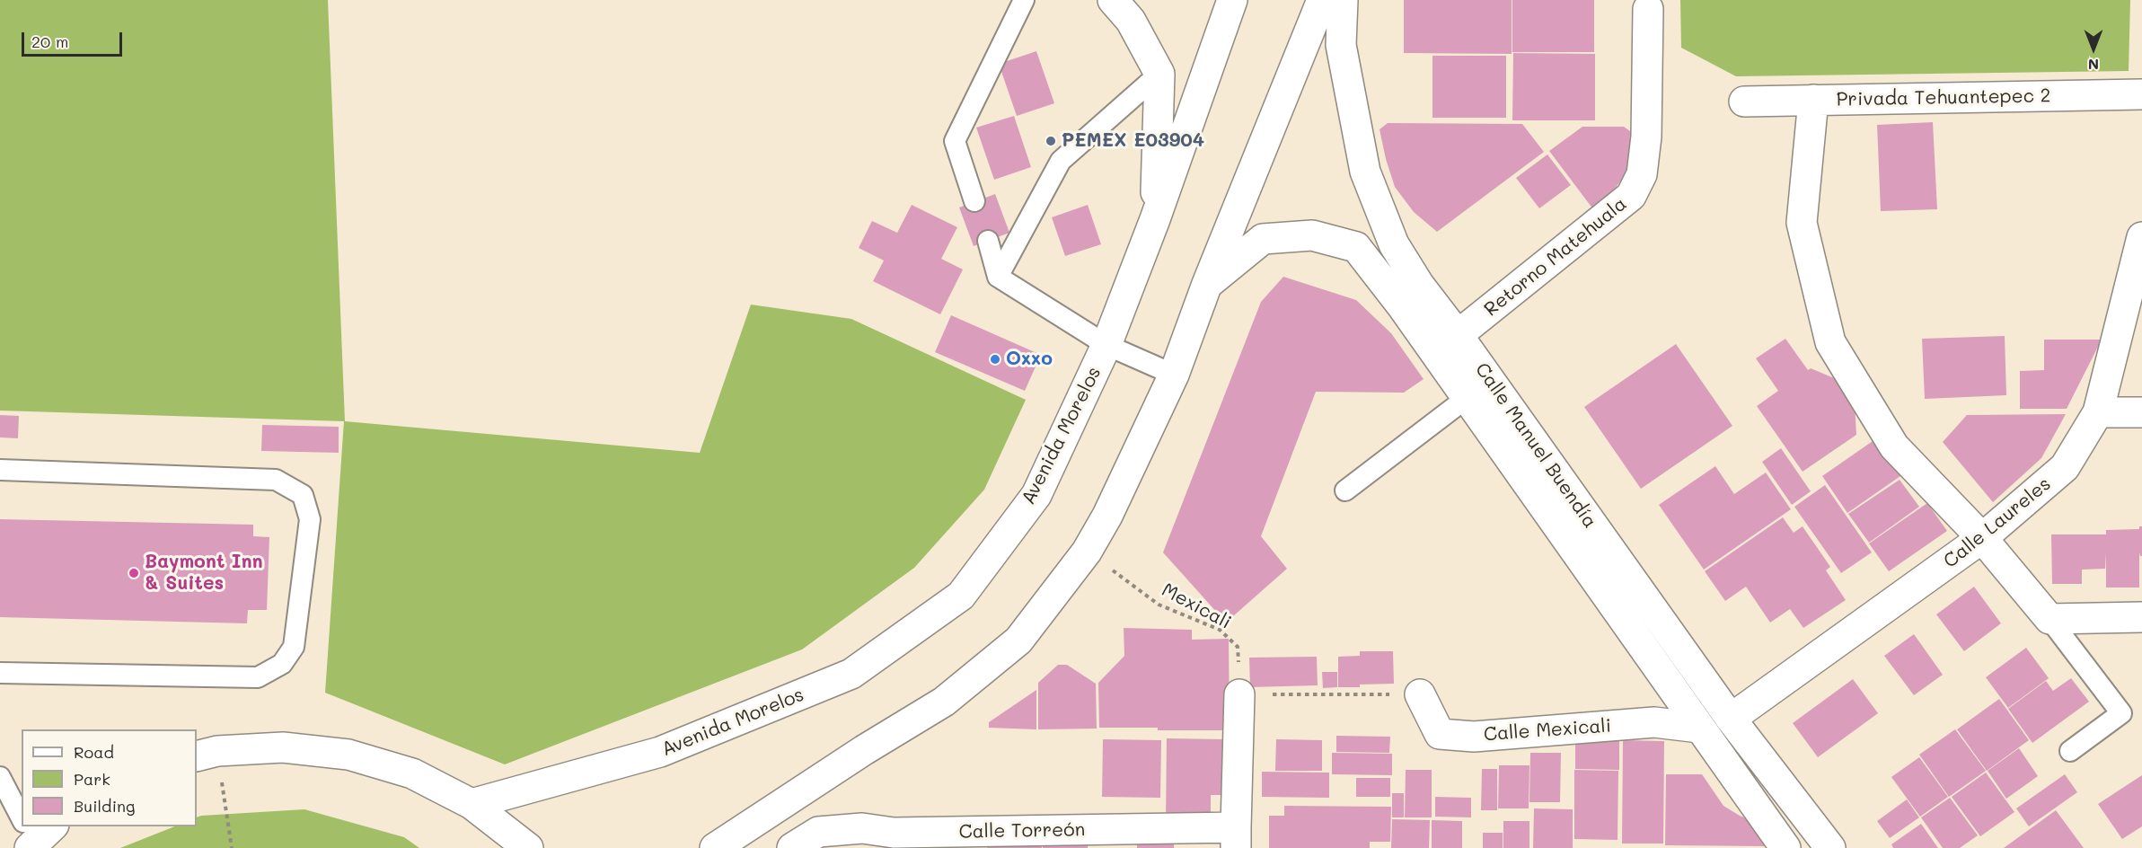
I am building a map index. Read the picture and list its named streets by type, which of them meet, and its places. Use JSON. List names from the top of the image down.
{
  "streets": {
    "street": [
      "Privada Tehuantepec 2",
      "Retorno Matehuala",
      "Avenida Morelos",
      "Calle Manuel Buendía",
      "Calle Laureles",
      "Calle Mexicali",
      "Calle Torreón"
    ],
    "path": ["Mexicali"]
  },
  "crossings": [
    ["Retorno Matehuala", "Calle Manuel Buendía"],
    ["Calle Manuel Buendía", "Calle Laureles"],
    ["Calle Manuel Buendía", "Calle Mexicali"]
  ],
  "places": ["PEMEX E03904", "Oxxo", "Baymont Inn & Suites"],
  "legend": ["Road", "Park", "Building"],
  "scale_bar": "20 m",
  "north": "bottom"
}
